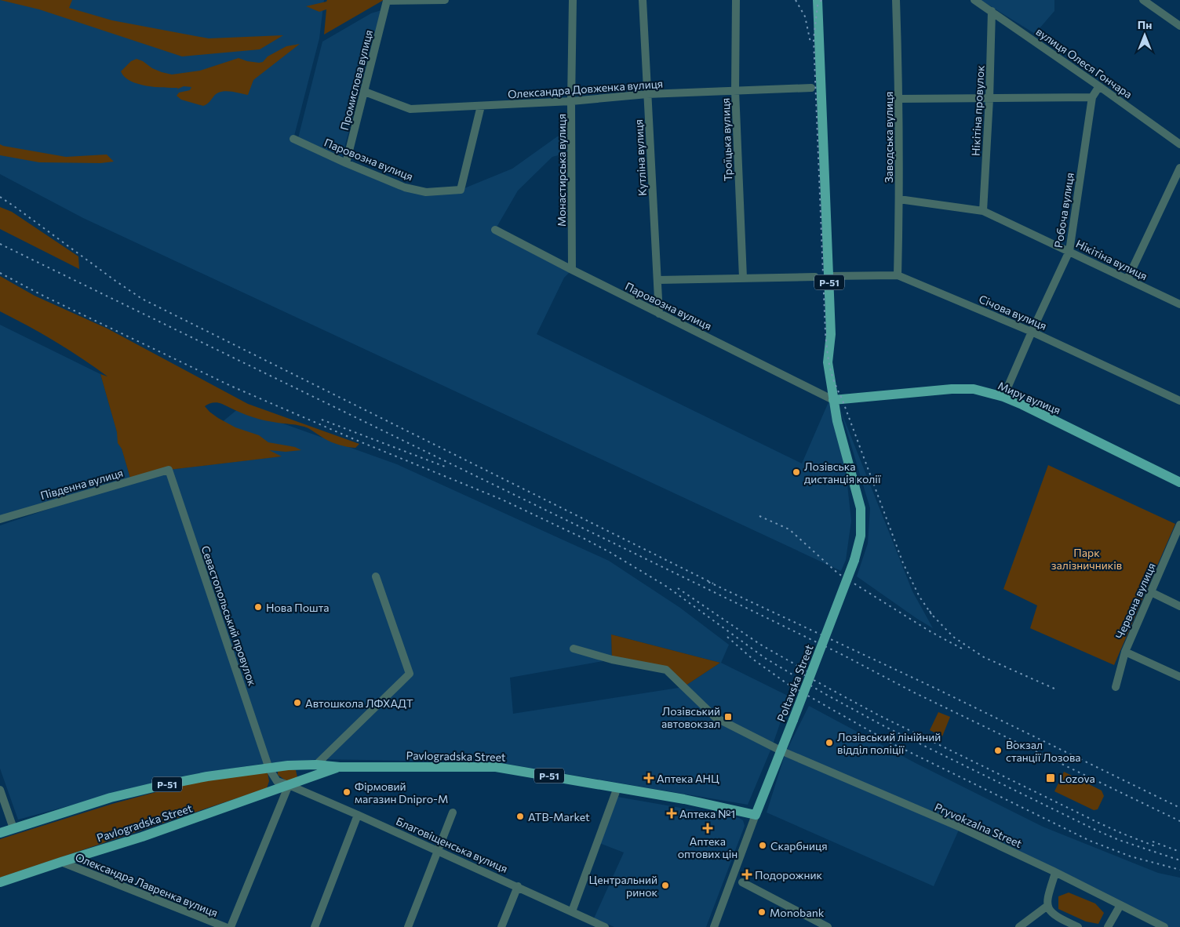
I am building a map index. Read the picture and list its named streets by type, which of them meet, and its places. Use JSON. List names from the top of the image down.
{
  "streets": {
    "main road": [
      "Р-51",
      "Миру вулиця",
      "Poltavska Street",
      "Pavlogradska Street"
    ],
    "street": [
      "вулиця Олеся Гончара",
      "Промислова вулиця",
      "Олександра Довженка вулиця",
      "Нікітіна провулок",
      "Заводська вулиця",
      "Троїцька вулиця",
      "Кутліна вулиця",
      "Паровозна вулиця",
      "Монастирська вулиця",
      "Робоча вулиця",
      "Нікітіна вулиця",
      "Січова вулиця",
      "Південна вулиця",
      "Червона вулиця",
      "Севастопольський провулок",
      "Pryvokzalna Street",
      "Благовіщенська вулиця",
      "Олександра Лавренка вулиця"
    ]
  },
  "crossings": [
    ["вулиця Олеся Гончара", "Нікітіна провулок"],
    ["вулиця Олеся Гончара", "Робоча вулиця"],
    ["Промислова вулиця", "Олександра Довженка вулиця"],
    ["Промислова вулиця", "Паровозна вулиця"],
    ["Олександра Довженка вулиця", "Троїцька вулиця"],
    ["Олександра Довженка вулиця", "Кутліна вулиця"],
    ["Олександра Довженка вулиця", "Паровозна вулиця"],
    ["Олександра Довженка вулиця", "Монастирська вулиця"],
    ["Нікітіна провулок", "Нікітіна вулиця"],
    ["Заводська вулиця", "Нікітіна вулиця"],
    ["Заводська вулиця", "Січова вулиця"],
    ["Кутліна вулиця", "Паровозна вулиця"],
    ["Паровозна вулиця", "Монастирська вулиця"],
    ["Паровозна вулиця", "Р-51"],
    ["Паровозна вулиця", "Миру вулиця"],
    ["Паровозна вулиця", "Poltavska Street"],
    ["Робоча вулиця", "Нікітіна вулиця"],
    ["Робоча вулиця", "Січова вулиця"],
    ["Робоча вулиця", "Миру вулиця"],
    ["Р-51", "Січова вулиця"],
    ["Р-51", "Миру вулиця"],
    ["Р-51", "Poltavska Street"],
    ["Миру вулиця", "Poltavska Street"],
    ["Південна вулиця", "Севастопольський провулок"],
    ["Севастопольський провулок", "Pavlogradska Street"],
    ["Севастопольський провулок", "Благовіщенська вулиця"],
    ["Poltavska Street", "Pavlogradska Street"],
    ["Poltavska Street", "Pryvokzalna Street"],
    ["Pavlogradska Street", "Благовіщенська вулиця"],
    ["Pavlogradska Street", "Олександра Лавренка вулиця"]
  ],
  "parks": ["Парк залізничників"],
  "places": {
    "other": [
      "Лозівська дистанція колії",
      "Нова Пошта",
      "Автошкола ЛФХАДТ",
      "Лозівський лінійний відділ поліції",
      "Вокзал станції Лозова",
      "Фірмовий магазин Dnipro-M",
      "ATB-Market",
      "Скарбниця",
      "Центральний ринок",
      "Monobank"
    ],
    "transit": ["Лозівський автовокзал", "Lozova"],
    "health": [
      "Аптека АНЦ",
      "Аптека №1",
      "Аптека оптових цін",
      "Подорожник"
    ]
  },
  "north": "top"
}
